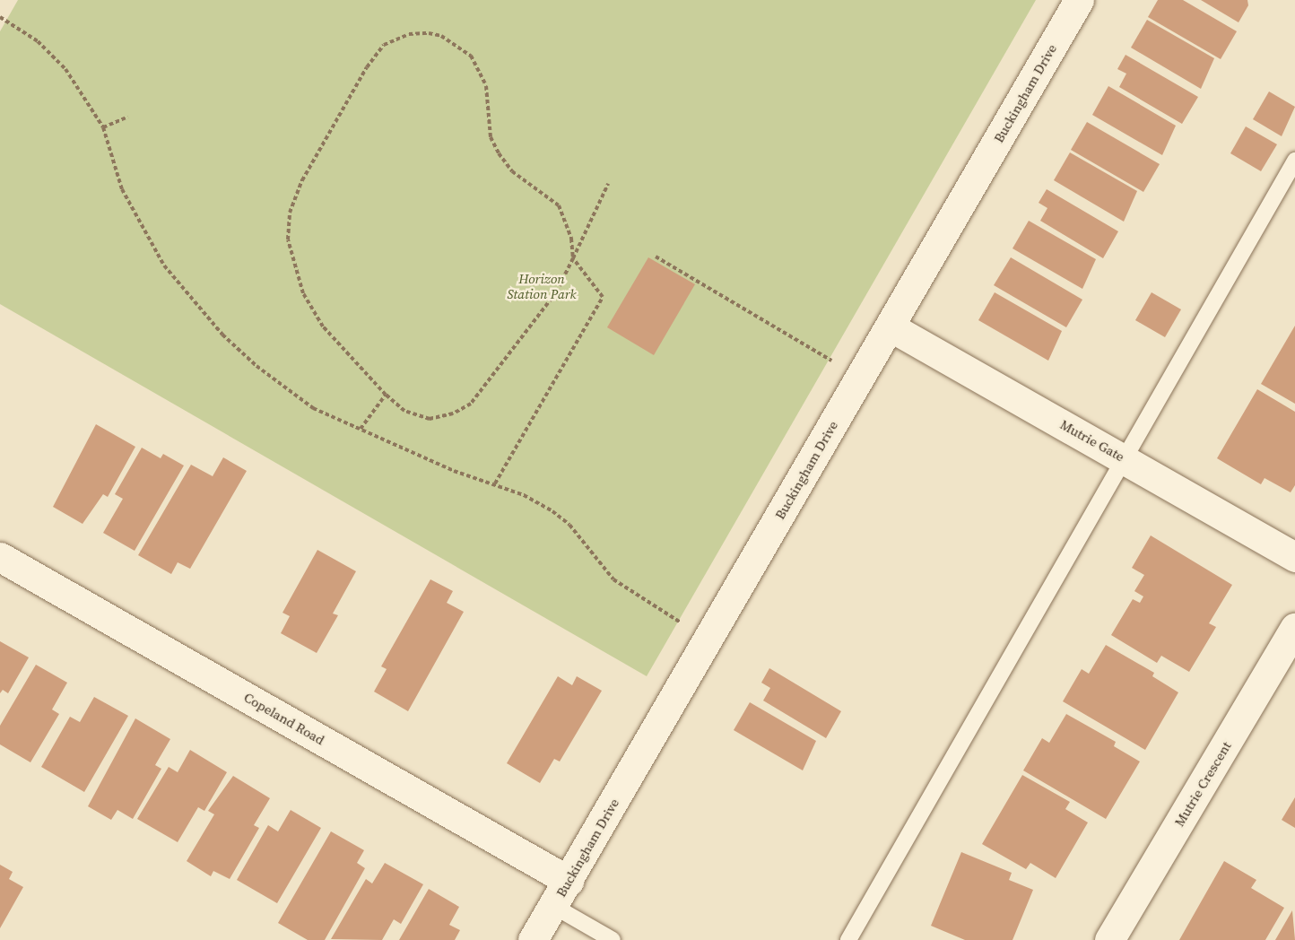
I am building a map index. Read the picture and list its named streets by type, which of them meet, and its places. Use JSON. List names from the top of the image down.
{
  "streets": {
    "street": [
      "Buckingham Drive",
      "Mutrie Gate",
      "Copeland Road",
      "Mutrie Crescent"
    ]
  },
  "crossings": [
    ["Buckingham Drive", "Mutrie Gate"],
    ["Buckingham Drive", "Copeland Road"]
  ],
  "parks": ["Horizon Station Park"]
}
